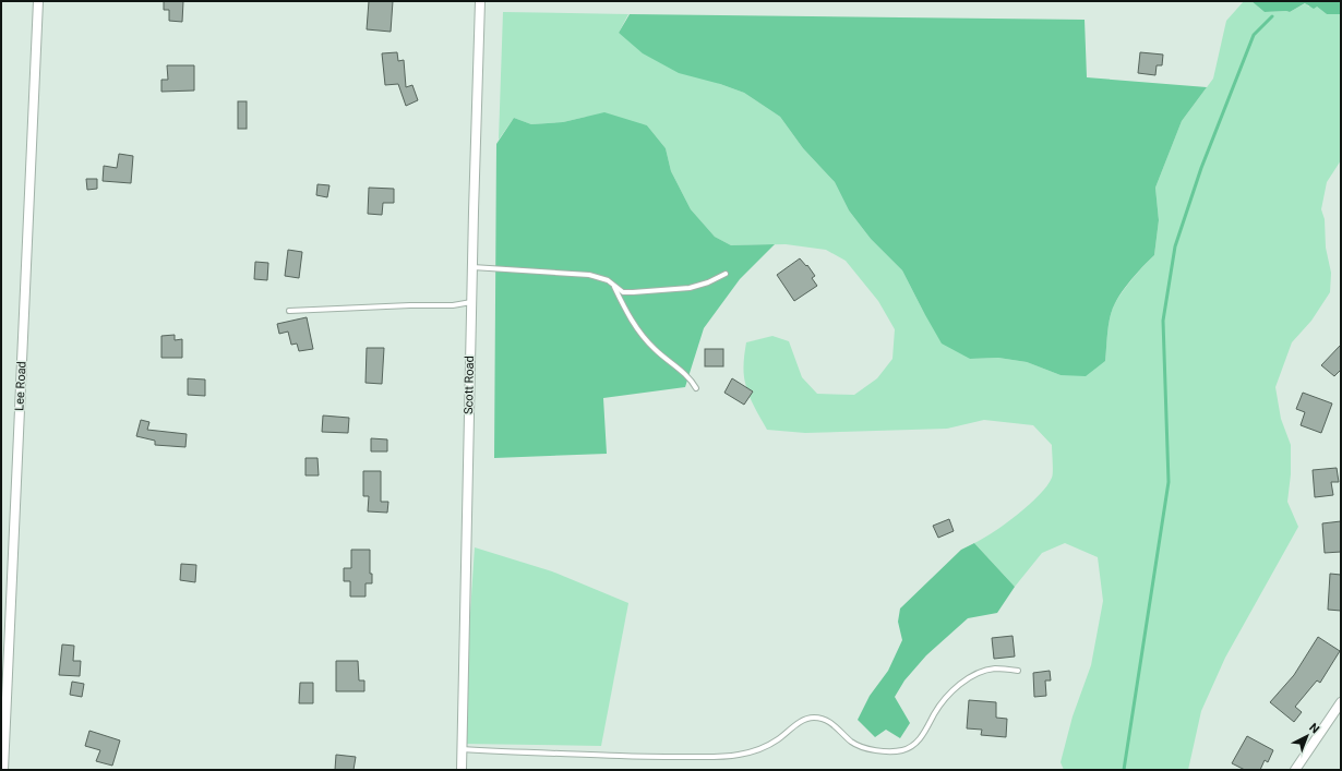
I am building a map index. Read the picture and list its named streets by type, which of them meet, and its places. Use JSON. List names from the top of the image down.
{
  "streets": {
    "street": ["Scott Road", "Lee Road"]
  },
  "north": "top right"
}
